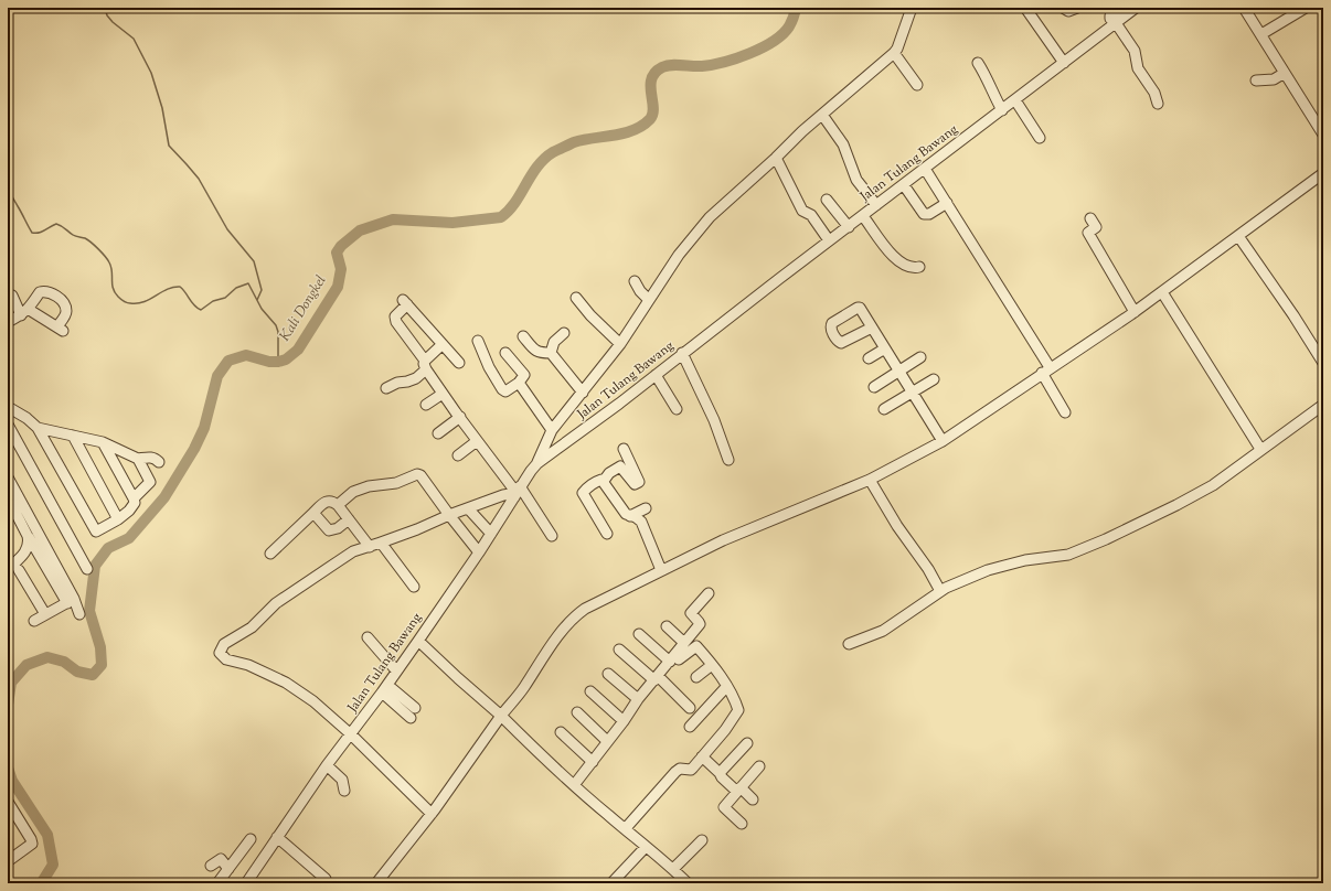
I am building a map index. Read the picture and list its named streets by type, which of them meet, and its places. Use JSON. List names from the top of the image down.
{
  "streets": {
    "street": ["Jalan Tulang Bawang"]
  },
  "water": ["Kali Dongkel"]
}
